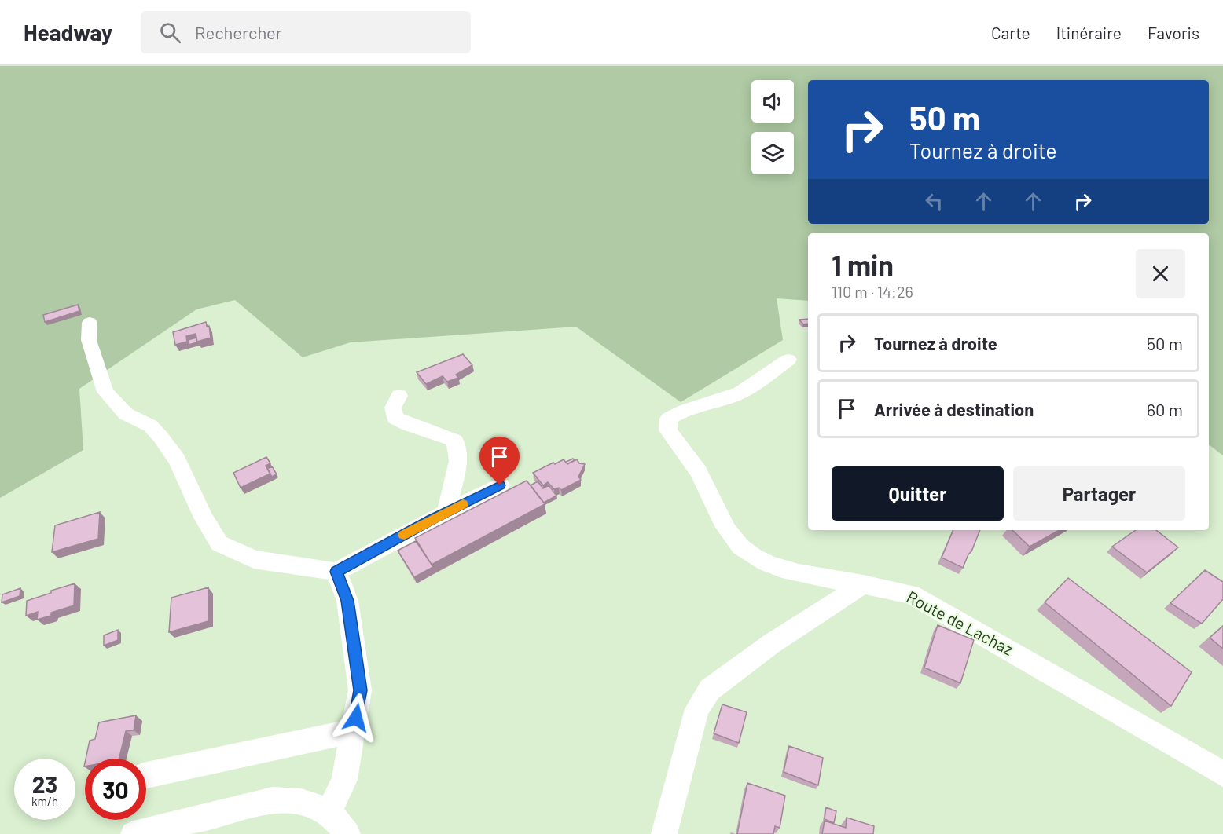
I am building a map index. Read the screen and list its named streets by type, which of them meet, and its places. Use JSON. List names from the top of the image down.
{
  "streets": {
    "street": ["Route de Lachaz"]
  },
  "page": {
    "header": "Headway",
    "search": "Rechercher",
    "nav": ["Carte", "Itinéraire", "Favoris"],
    "turn": ["50 m", "Tournez à droite"],
    "heading": ["1 min", "110 m · 14:26"],
    "list": [
      {
        "name": "Tournez à droite",
        "value": "50 m"
      },
      {
        "name": "Arrivée à destination",
        "value": "60 m"
      }
    ],
    "buttons": ["Quitter", "Partager"],
    "speed": "23 km/h",
    "limit": "30"
  }
}
